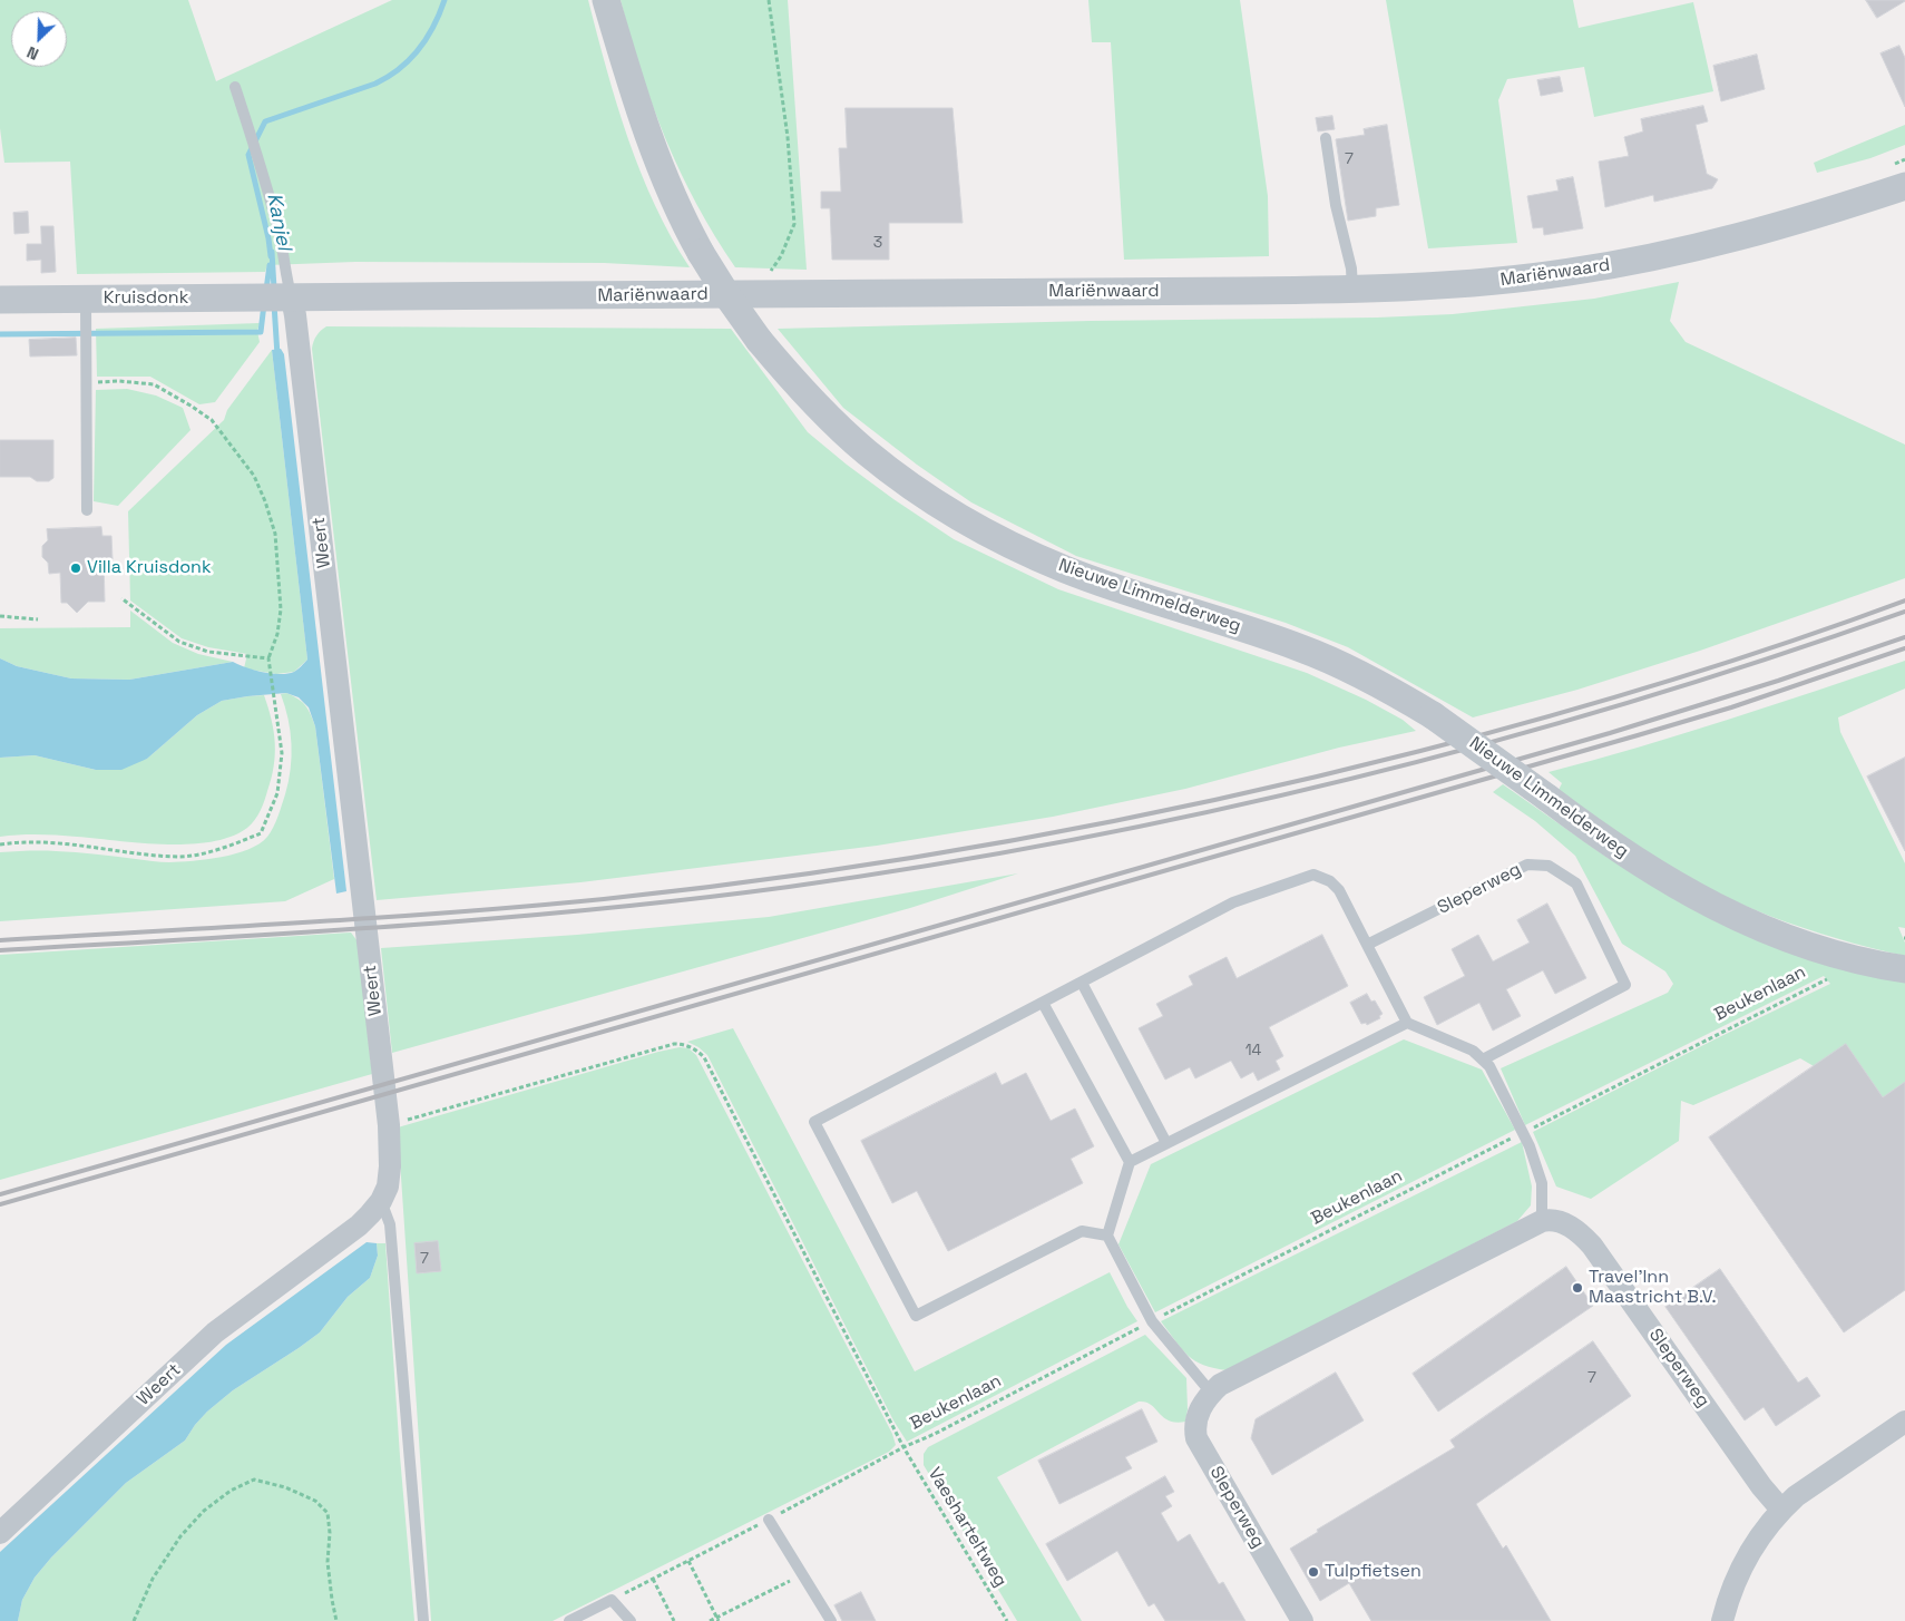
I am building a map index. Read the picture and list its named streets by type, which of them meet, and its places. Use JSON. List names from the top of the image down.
{
  "streets": {
    "street": [
      "Mariënwaard",
      "Kruisdonk",
      "Weert",
      "Nieuwe Limmelderweg",
      "Sleperweg"
    ],
    "path": ["Beukenlaan", "Vaesharteltweg"]
  },
  "crossings": [
    ["Mariënwaard", "Kruisdonk"],
    ["Mariënwaard", "Weert"],
    ["Kruisdonk", "Weert"],
    ["Weert", "Vaesharteltweg"],
    ["Beukenlaan", "Vaesharteltweg"]
  ],
  "water": ["Kanjel"],
  "places": ["Villa Kruisdonk", "Travel'Inn Maastricht B.V.", "Tulpfietsen"],
  "house_numbers": [
    "7",
    "3",
    "14",
    "7",
    "7"
  ],
  "north": "bottom left"
}
